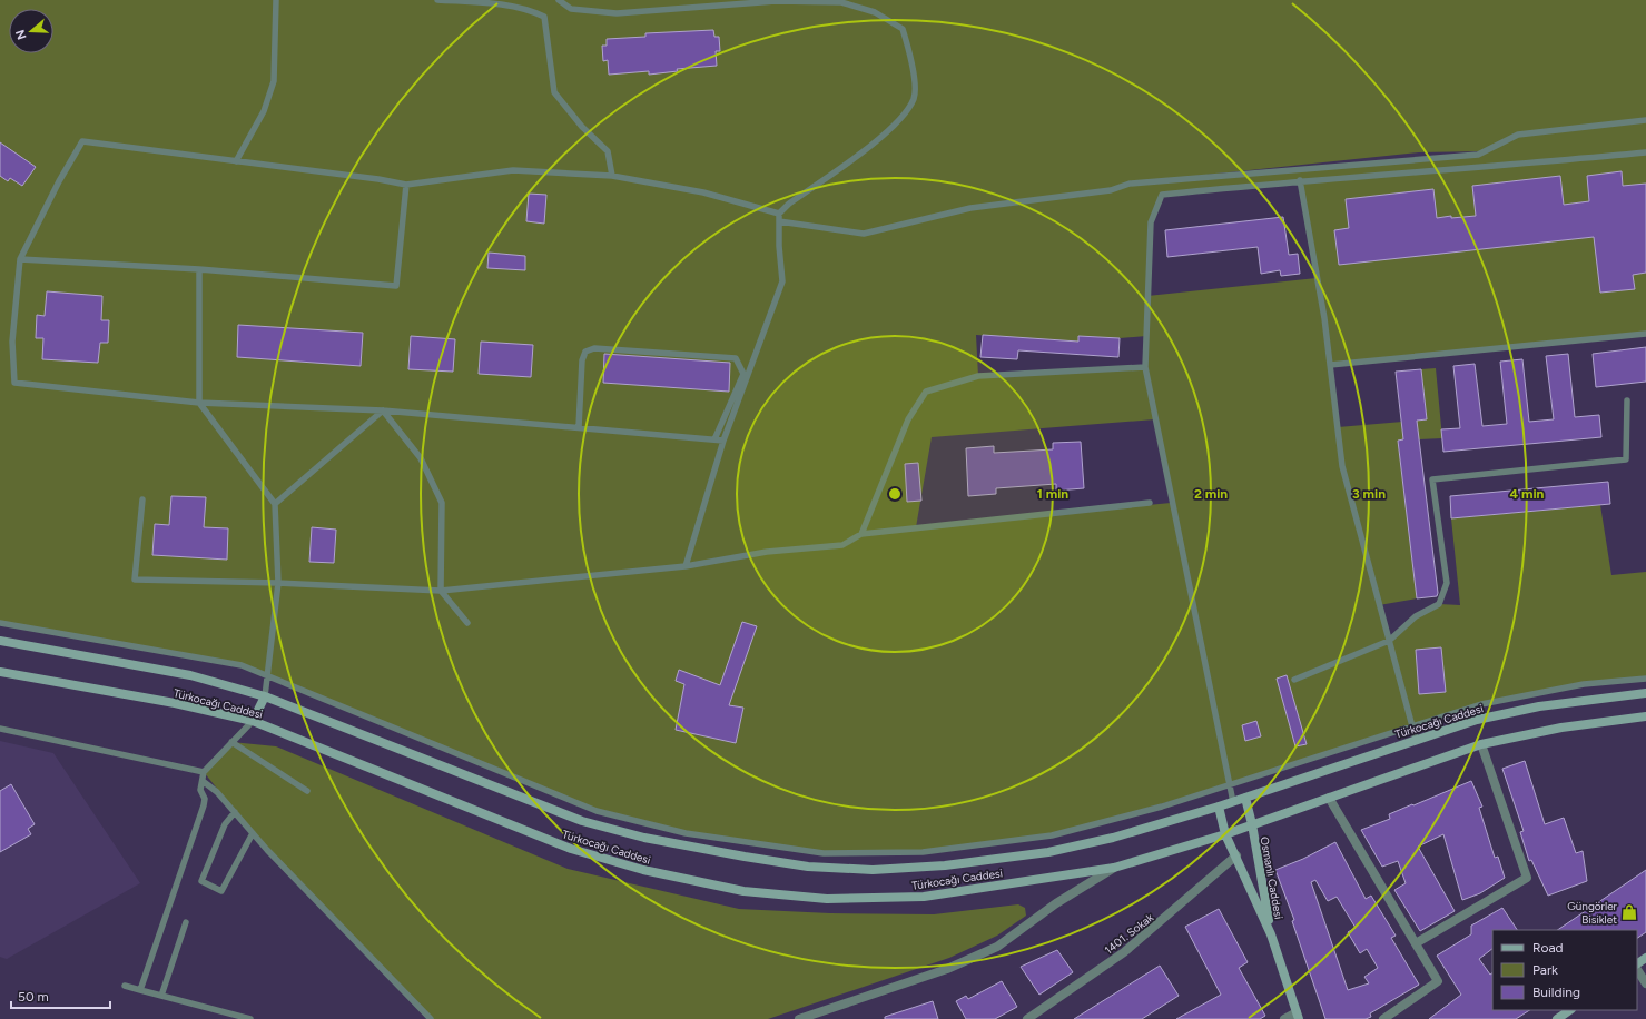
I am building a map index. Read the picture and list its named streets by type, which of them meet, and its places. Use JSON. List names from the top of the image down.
{
  "streets": {
    "main road": ["Türkocağı Caddesi", "Osmanlı Caddesi"],
    "street": ["1401. Sokak"]
  },
  "crossings": [
    ["Türkocağı Caddesi", "Osmanlı Caddesi"],
    ["Osmanlı Caddesi", "1401. Sokak"]
  ],
  "places": {
    "shop": ["Güngörler Bisiklet"]
  },
  "legend": ["Road", "Park", "Building"],
  "scale_bar": "50 m",
  "north": "left",
  "rings": [
    "1 min",
    "2 min",
    "3 min",
    "4 min"
  ]
}
